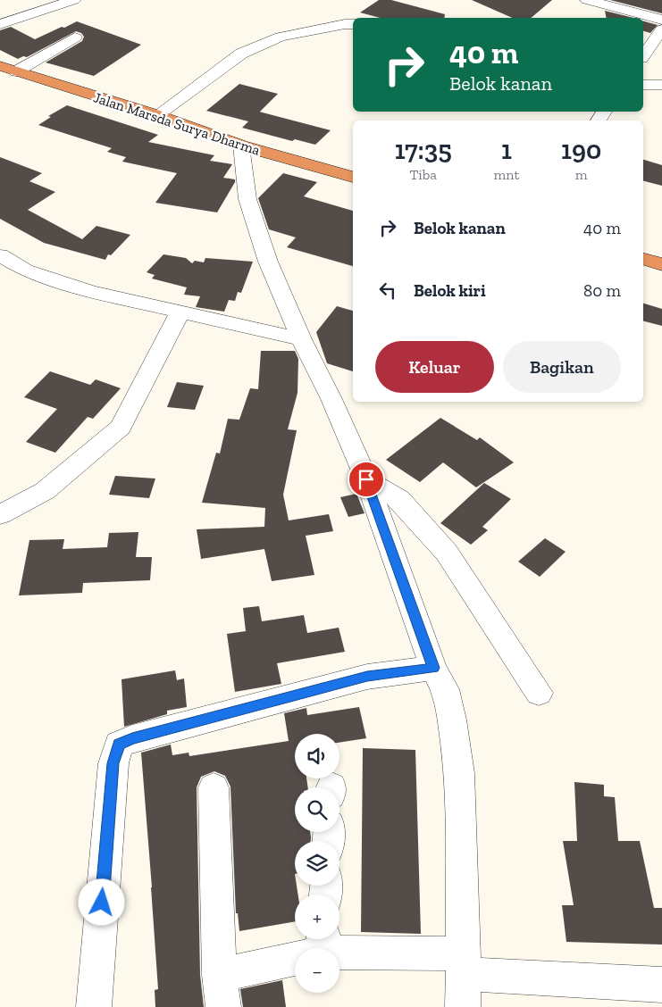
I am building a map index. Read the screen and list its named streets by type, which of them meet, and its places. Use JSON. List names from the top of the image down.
{
  "streets": {
    "highway": ["Jalan Marsda Surya Dharma"]
  },
  "page": {
    "turn": ["40 m", "Belok kanan"],
    "eta": [
      "17:35",
      "Tiba",
      "1",
      "mnt",
      "190",
      "m"
    ],
    "list": [
      {
        "name": "Belok kanan",
        "value": "40 m"
      },
      {
        "name": "Belok kiri",
        "value": "80 m"
      }
    ],
    "buttons": ["Keluar", "Bagikan"],
    "map_buttons": ["+", "−"]
  }
}
